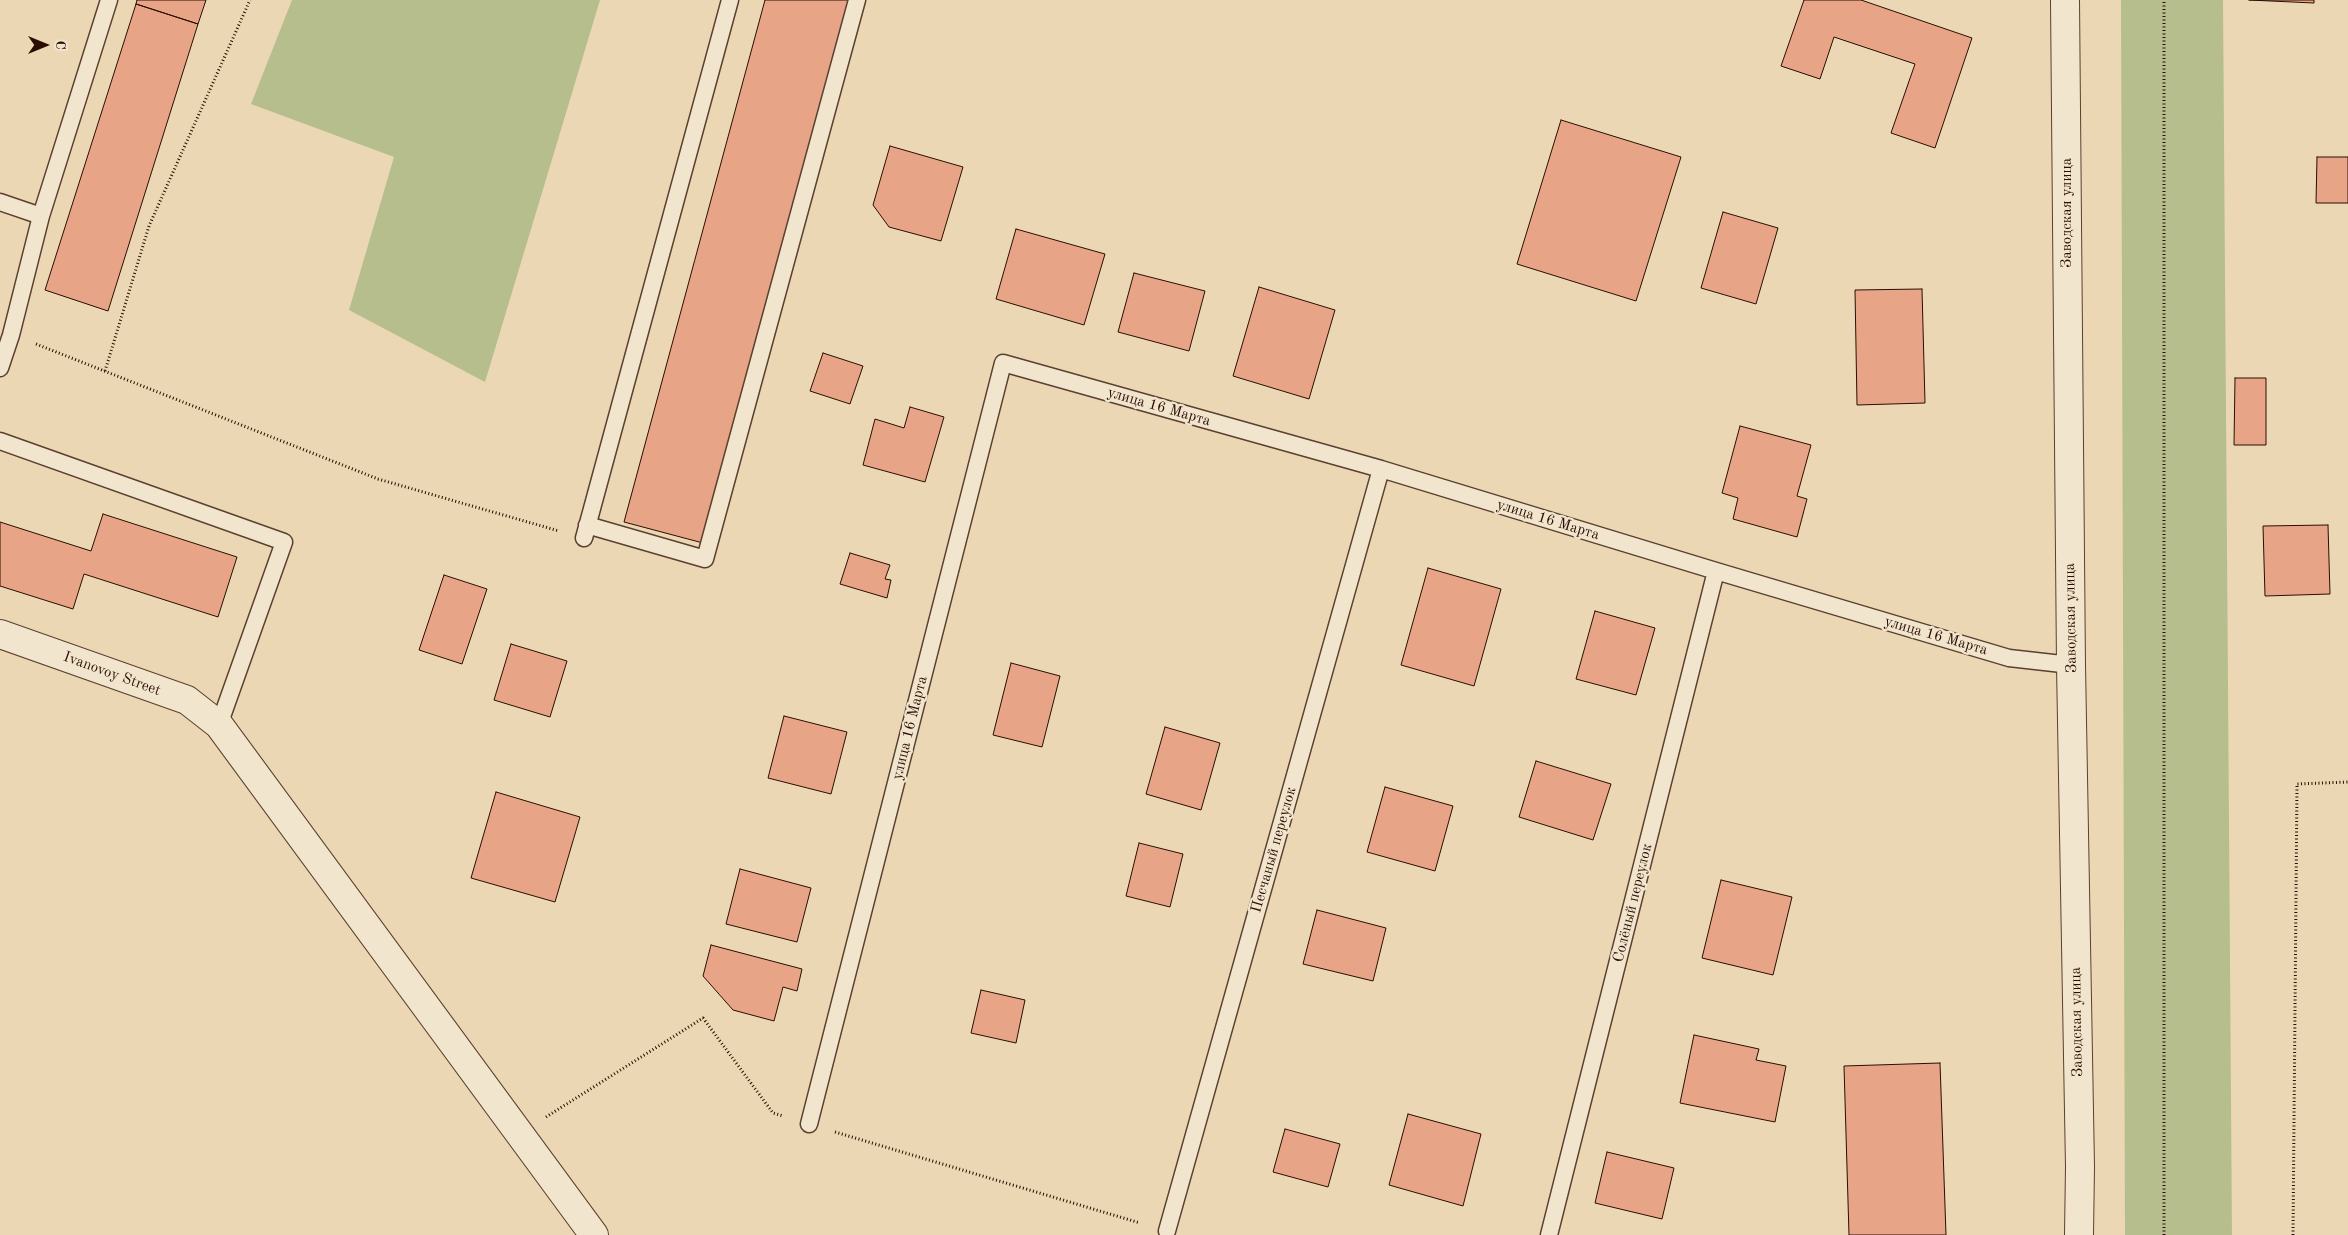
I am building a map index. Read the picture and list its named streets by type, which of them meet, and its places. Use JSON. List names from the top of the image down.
{
  "streets": {
    "street": ["Заводская улица", "Ivanovoy Street"],
    "lane": ["улица 16 Марта", "Песчаный переулок", "Солёный переулок"]
  },
  "crossings": [
    ["Заводская улица", "улица 16 Марта"],
    ["улица 16 Марта", "Песчаный переулок"],
    ["улица 16 Марта", "Солёный переулок"]
  ],
  "north": "right"
}
